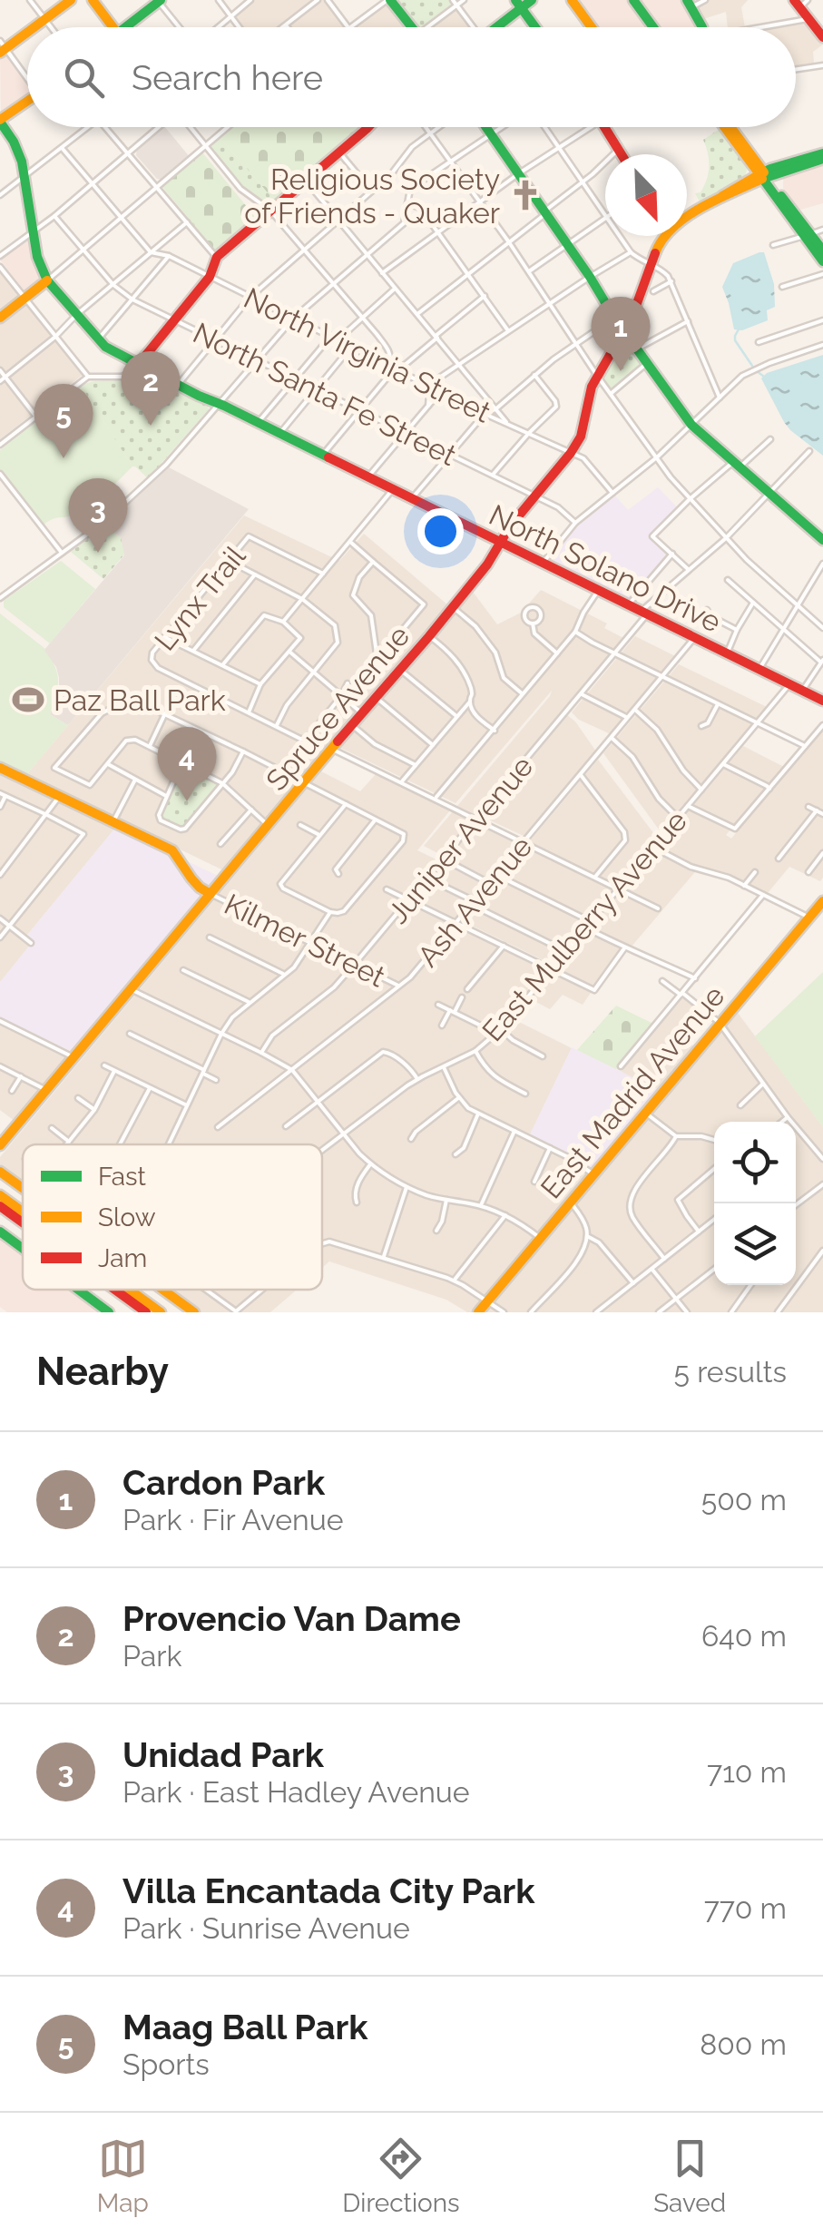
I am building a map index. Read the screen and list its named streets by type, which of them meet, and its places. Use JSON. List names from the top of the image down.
{
  "streets": {
    "main road": ["North Solano Drive", "Spruce Avenue", "East Madrid Avenue"],
    "street": [
      "North Virginia Street",
      "North Santa Fe Street",
      "Lynx Trail",
      "Juniper Avenue",
      "Ash Avenue",
      "East Mulberry Avenue",
      "Kilmer Street"
    ]
  },
  "crossings": [
    ["North Virginia Street", "Spruce Avenue"],
    ["North Santa Fe Street", "Spruce Avenue"],
    ["North Solano Drive", "Spruce Avenue"],
    ["North Solano Drive", "Juniper Avenue"],
    ["North Solano Drive", "Ash Avenue"],
    ["North Solano Drive", "East Mulberry Avenue"],
    ["Spruce Avenue", "Kilmer Street"],
    ["Juniper Avenue", "Kilmer Street"],
    ["Ash Avenue", "Kilmer Street"]
  ],
  "places": {
    "church": ["Religious Society of Friends - Quaker"],
    "sports": ["Paz Ball Park"]
  },
  "legend": ["Fast", "Slow", "Jam"],
  "north": "bottom right",
  "page": {
    "search": "Search here",
    "pins": [
      "1",
      "2",
      "5",
      "3",
      "4"
    ],
    "heading": ["Nearby", "5 results"],
    "list": [
      {
        "mark": "1",
        "name": "Cardon Park",
        "note": "Park · Fir Avenue",
        "value": "500 m"
      },
      {
        "mark": "2",
        "name": "Provencio Van Dame",
        "note": "Park",
        "value": "640 m"
      },
      {
        "mark": "3",
        "name": "Unidad Park",
        "note": "Park · East Hadley Avenue",
        "value": "710 m"
      },
      {
        "mark": "4",
        "name": "Villa Encantada City Park",
        "note": "Park · Sunrise Avenue",
        "value": "770 m"
      },
      {
        "mark": "5",
        "name": "Maag Ball Park",
        "note": "Sports",
        "value": "800 m"
      }
    ],
    "nav": ["Map", "Directions", "Saved"]
  }
}
